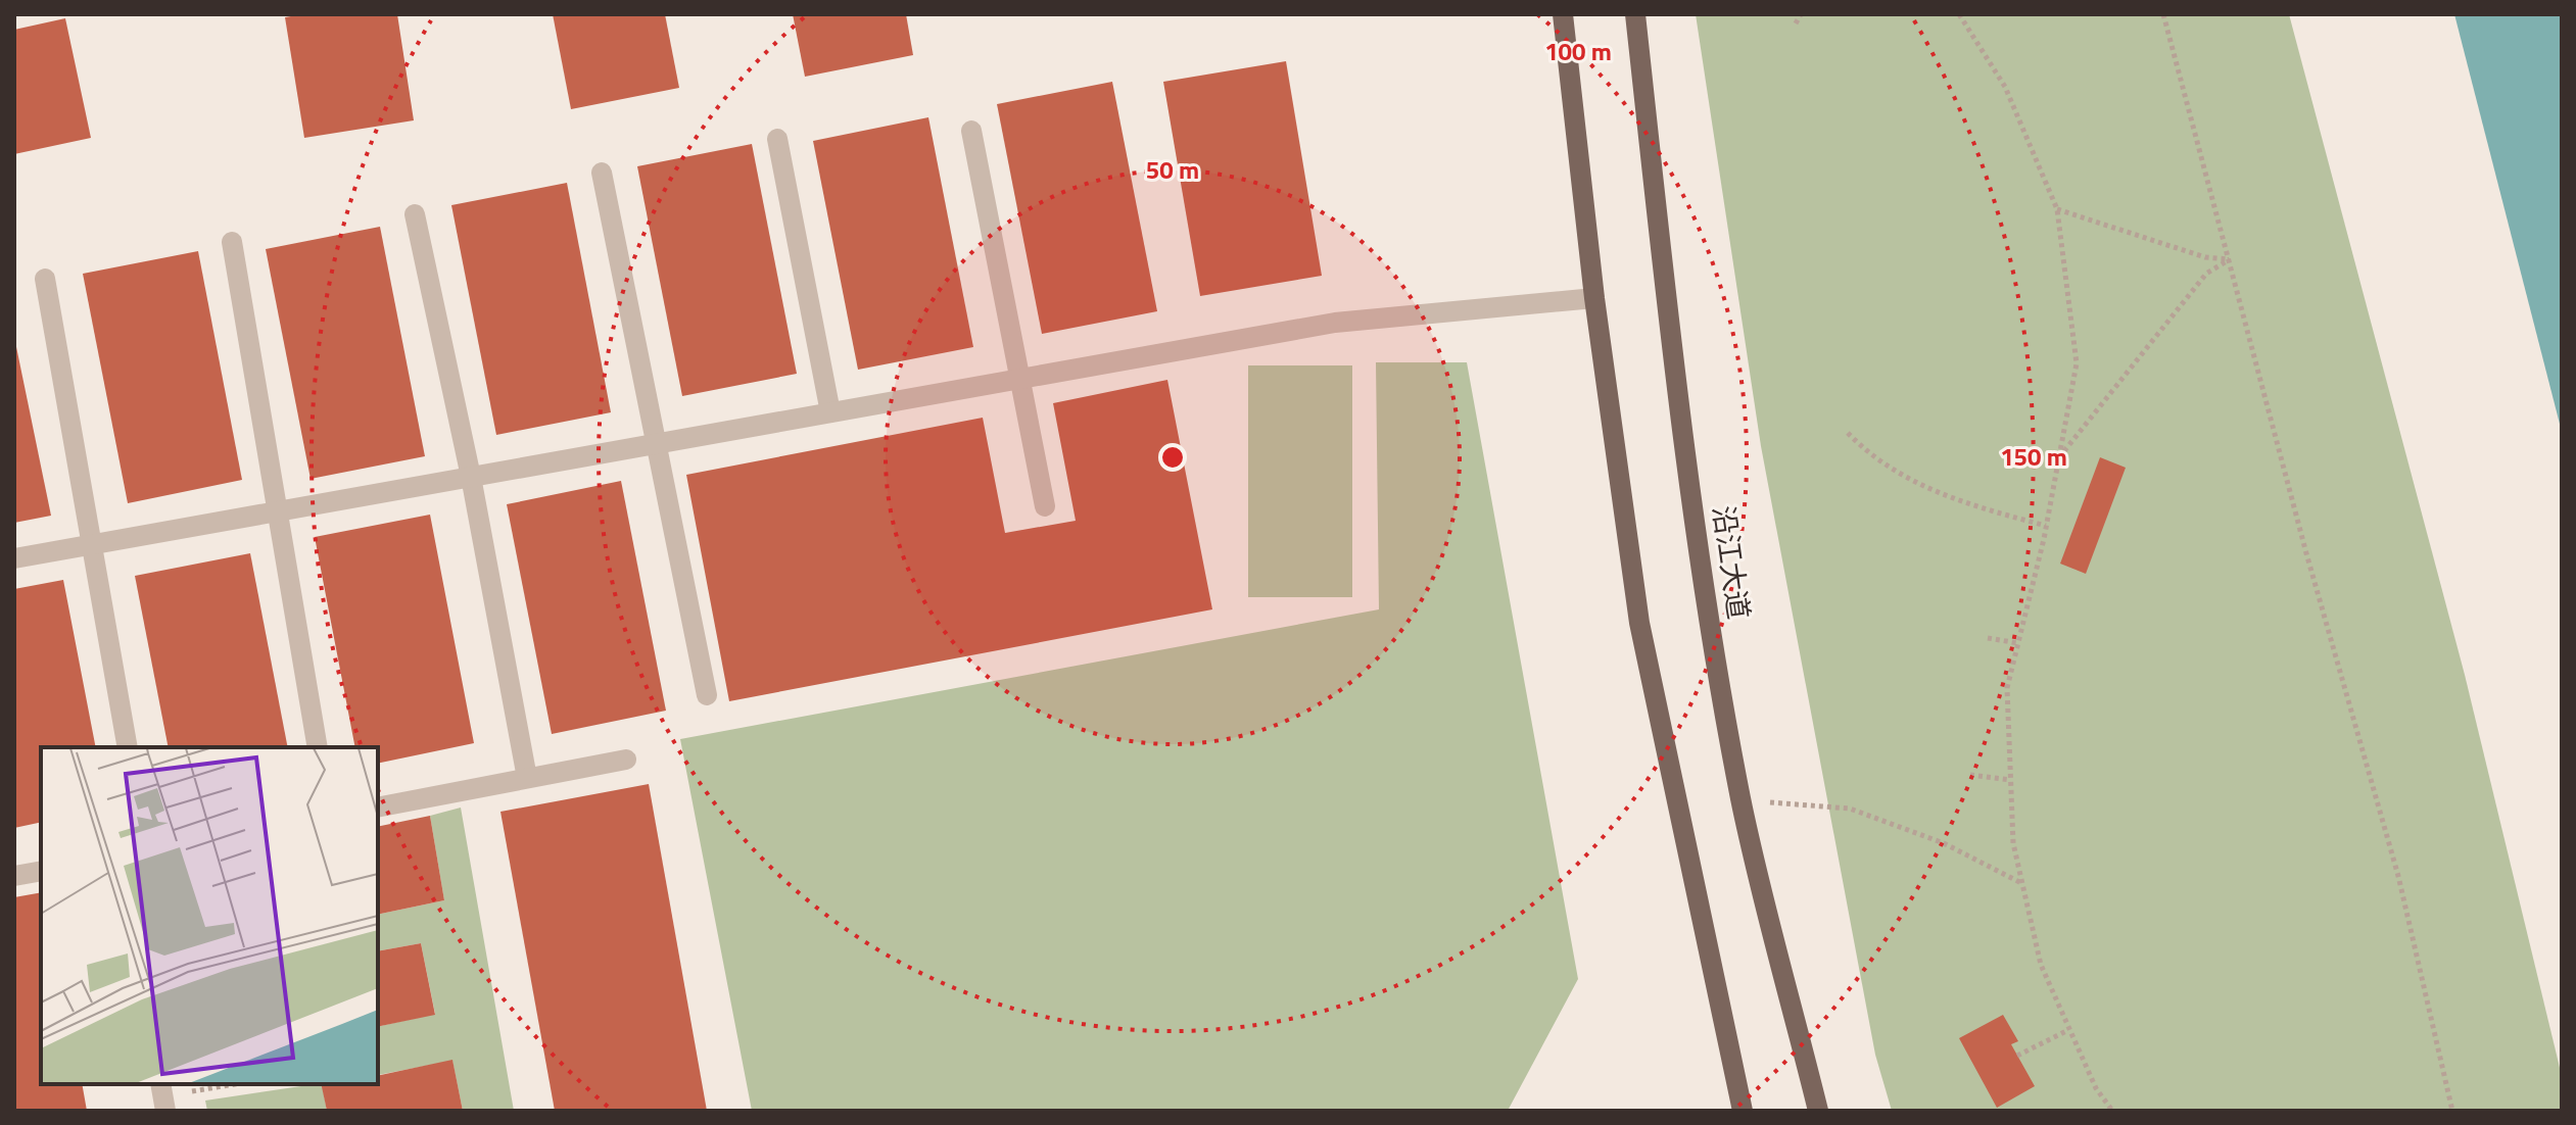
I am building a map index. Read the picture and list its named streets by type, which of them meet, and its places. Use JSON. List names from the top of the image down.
{
  "streets": {
    "main road": ["沿江大道"]
  },
  "rings": ["100 m", "50 m", "150 m"]
}
